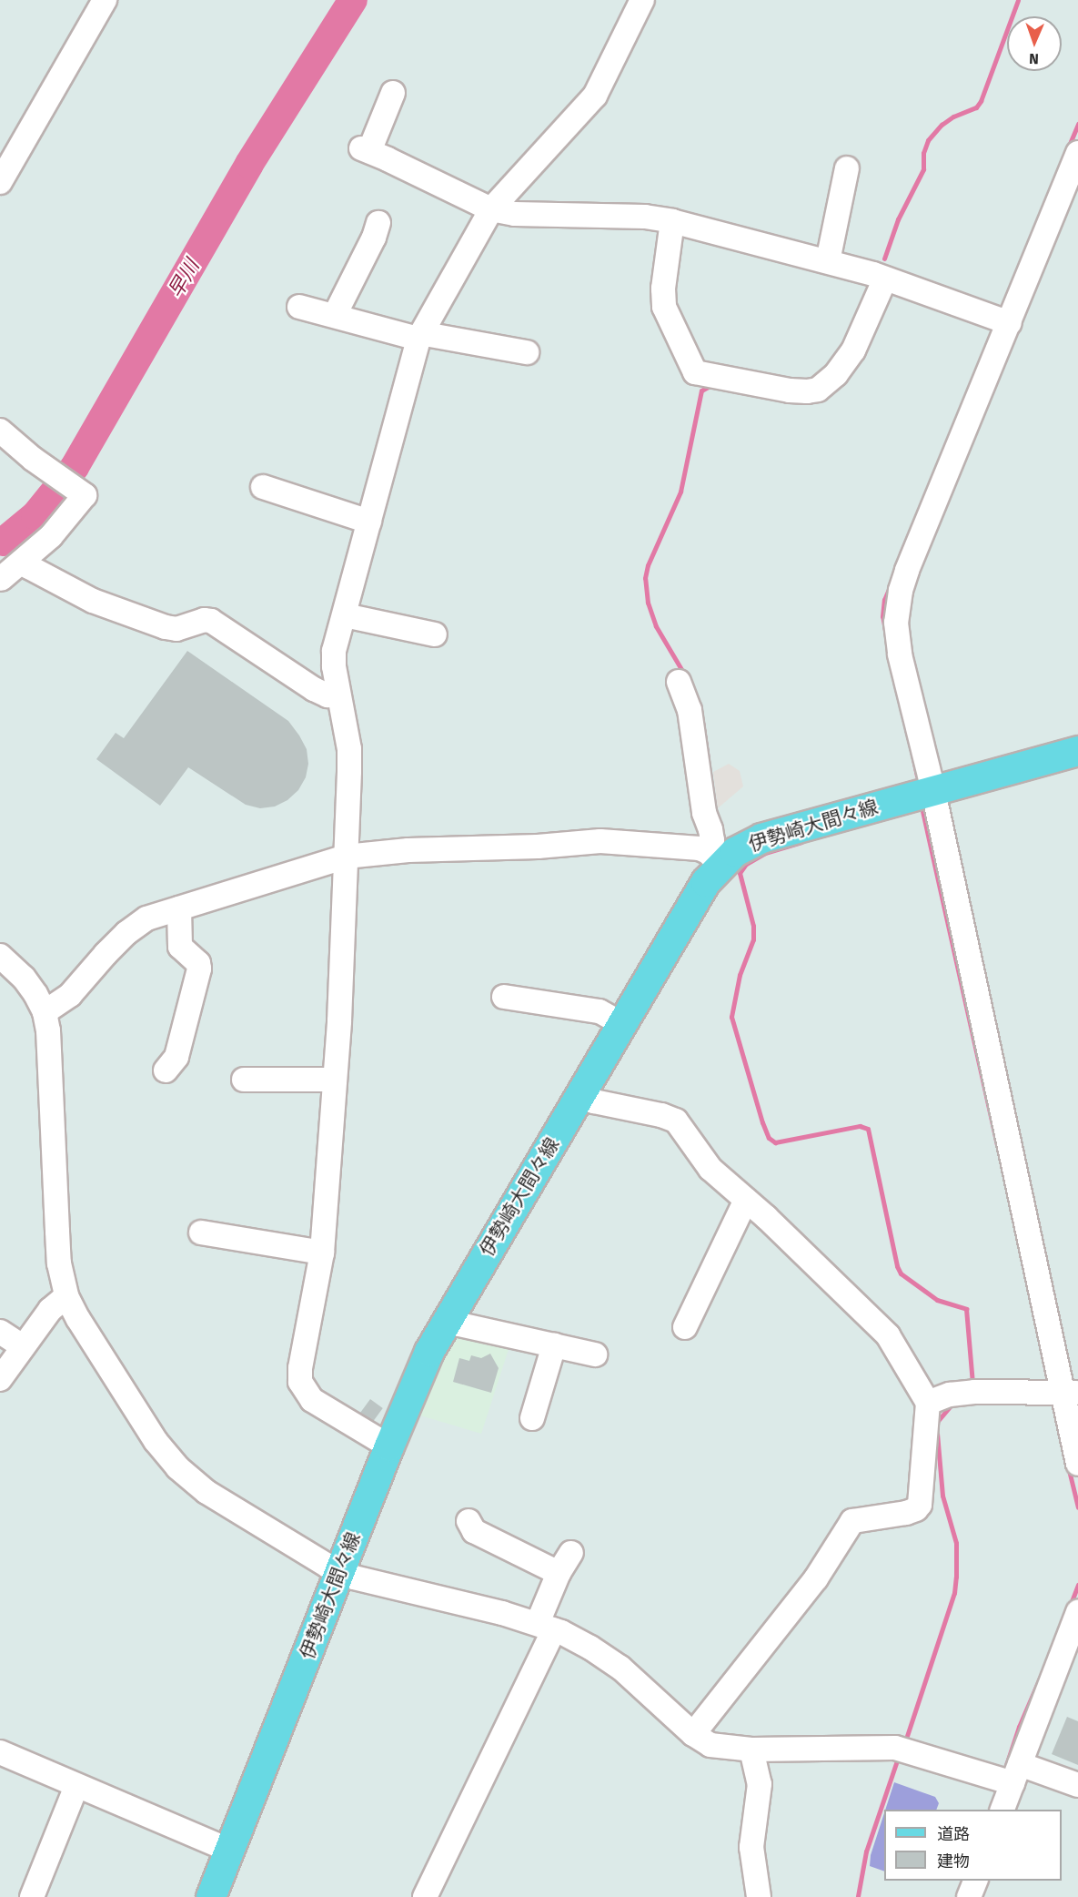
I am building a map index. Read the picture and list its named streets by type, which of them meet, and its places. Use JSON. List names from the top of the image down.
{
  "streets": {
    "main road": ["伊勢崎大間々線"]
  },
  "water": ["早川"],
  "legend": ["道路", "建物"],
  "north": "bottom"
}
